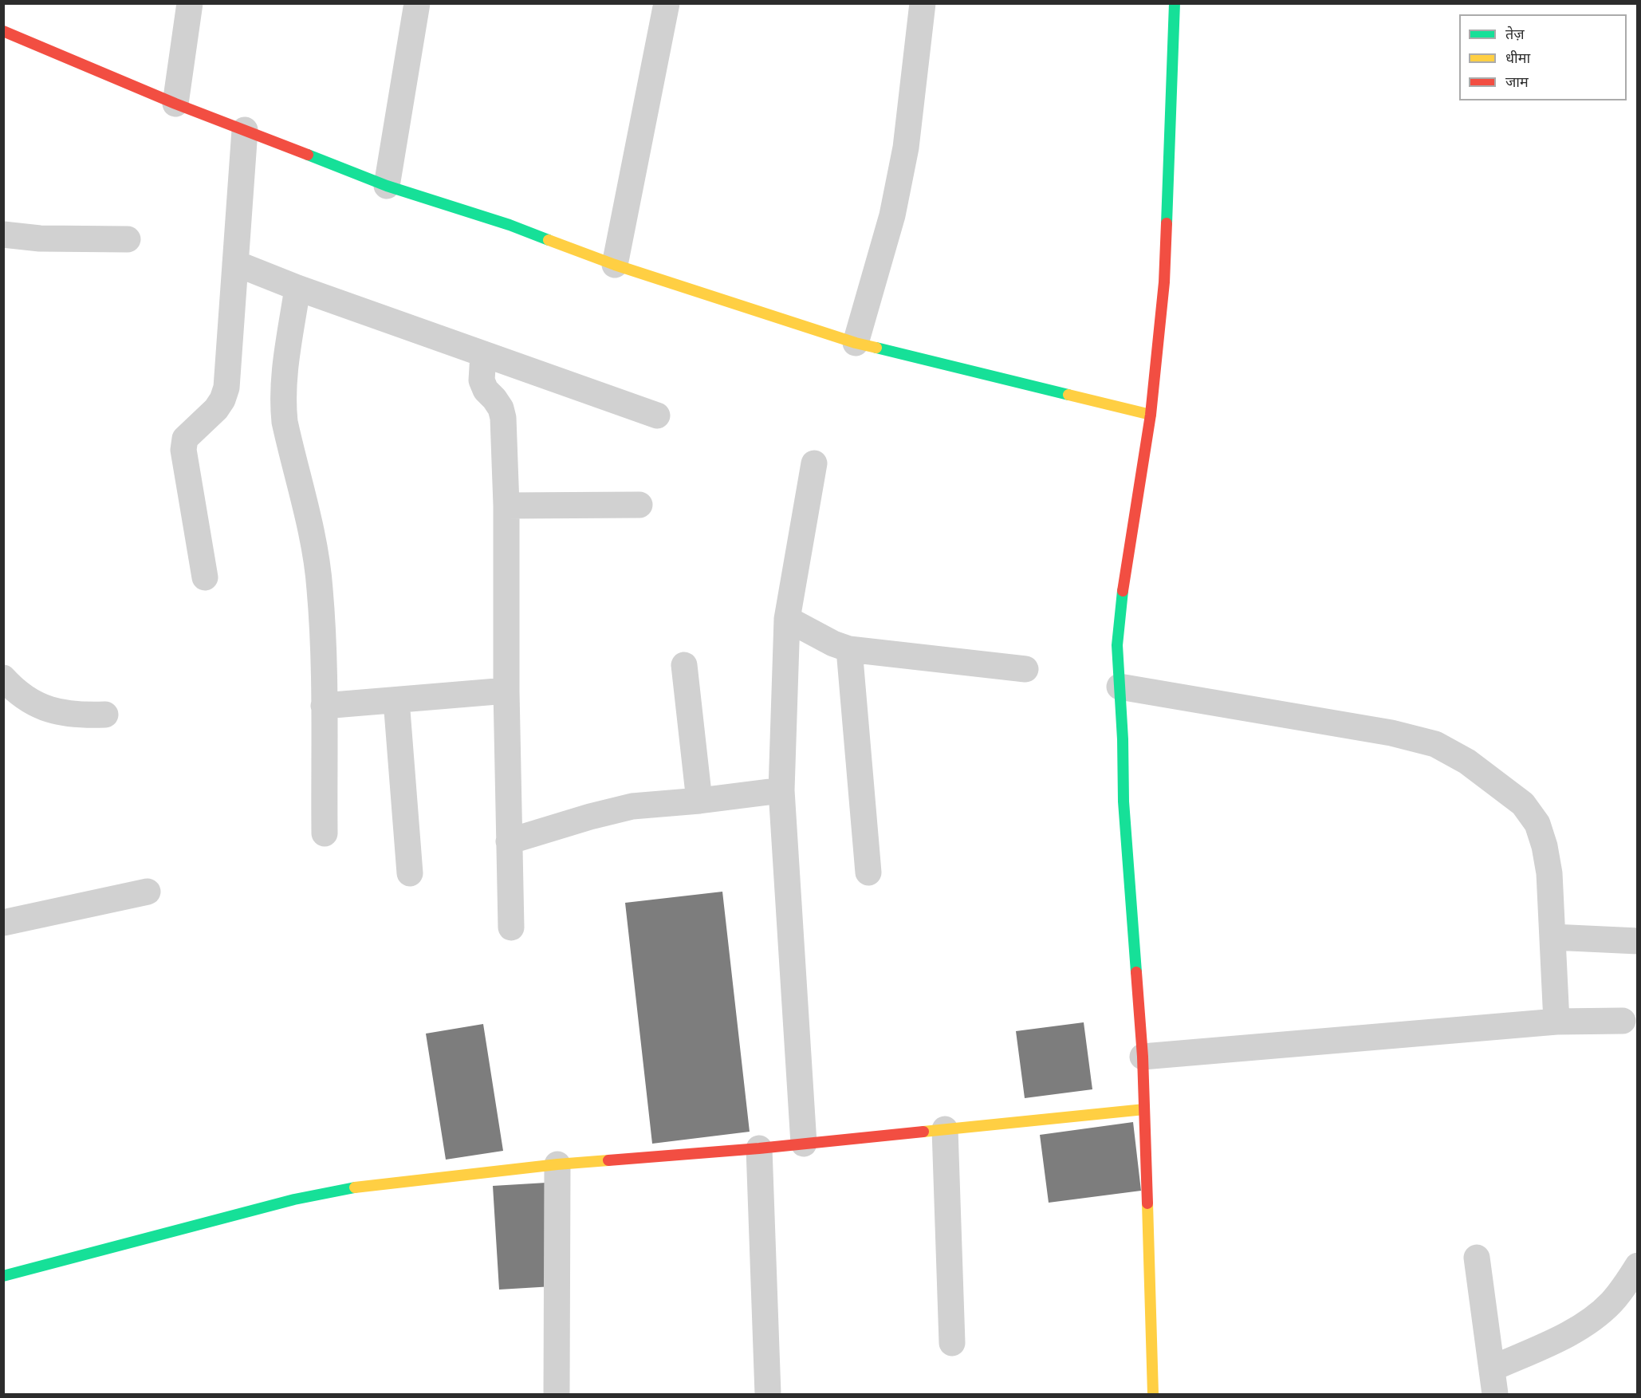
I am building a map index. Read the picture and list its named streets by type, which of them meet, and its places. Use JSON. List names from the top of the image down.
{
  "legend": ["तेज़", "धीमा", "जाम"]
}
